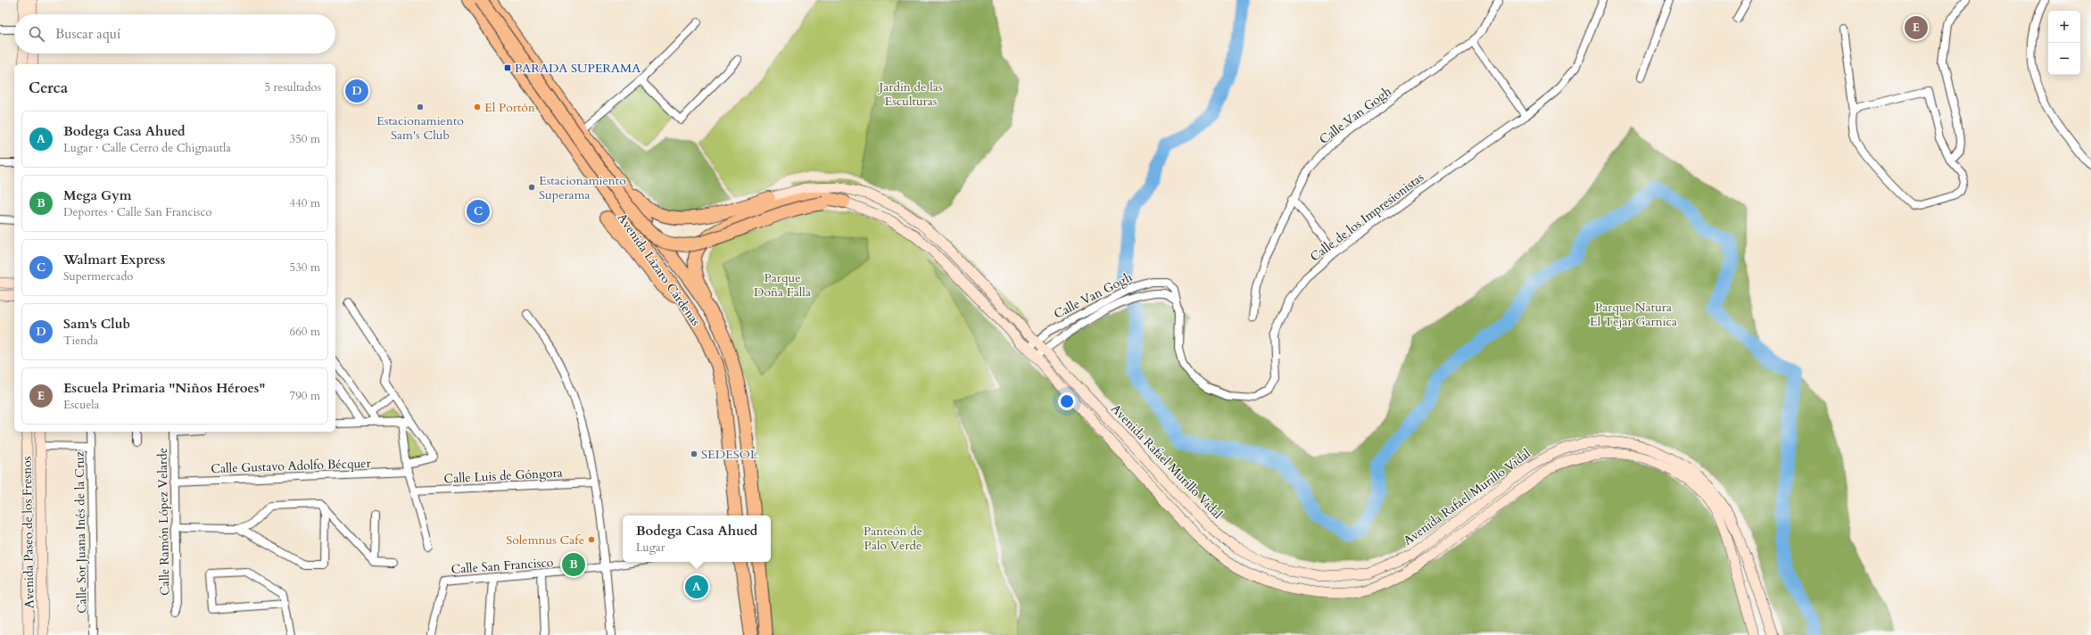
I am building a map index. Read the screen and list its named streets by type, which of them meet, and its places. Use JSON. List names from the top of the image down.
{
  "streets": {
    "highway": ["Avenida Lázaro Cárdenas"],
    "main road": ["Avenida Rafael Murillo Vidal", "Avenida Paseo de los Fresnos"],
    "street": [
      "Calle Van Gogh",
      "Calle de los Impresionistas",
      "Calle Gustavo Adolfo Bécquer",
      "Calle Luis de Góngora",
      "Calle Ramón López Velarde",
      "Calle Sor Juana Inés de la Cruz",
      "Calle San Francisco"
    ]
  },
  "crossings": [
    ["Calle Van Gogh", "Calle de los Impresionistas"],
    ["Calle Van Gogh", "Avenida Rafael Murillo Vidal"],
    ["Calle Gustavo Adolfo Bécquer", "Calle Ramón López Velarde"]
  ],
  "parks": [
    "Jardín de las Esculturas",
    "Parque Doña Falla",
    "Parque Natura El Tejar Garnica",
    "Panteón de Palo Verde"
  ],
  "places": {
    "transit": ["PARADA SUPERAMA"],
    "other": [
      "Estacionamiento Sam's Club",
      "El Portón",
      "Estacionamiento Superama",
      "SEDESOL",
      "Solemnus Cafe"
    ]
  },
  "page": {
    "map_buttons": ["+", "−"],
    "pins": [
      "E",
      "D",
      "C",
      "B",
      "A"
    ],
    "search": "Buscar aquí",
    "heading": ["Cerca", "5 resultados"],
    "list": [
      {
        "mark": "A",
        "name": "Bodega Casa Ahued",
        "note": "Lugar · Calle Cerro de Chignautla",
        "value": "350 m"
      },
      {
        "mark": "B",
        "name": "Mega Gym",
        "note": "Deportes · Calle San Francisco",
        "value": "440 m"
      },
      {
        "mark": "C",
        "name": "Walmart Express",
        "note": "Supermercado",
        "value": "530 m"
      },
      {
        "mark": "D",
        "name": "Sam's Club",
        "note": "Tienda",
        "value": "660 m"
      },
      {
        "mark": "E",
        "name": "Escuela Primaria ''Niños Héroes''",
        "note": "Escuela",
        "value": "790 m"
      }
    ],
    "popup": ["Bodega Casa Ahued", "Lugar"]
  }
}
